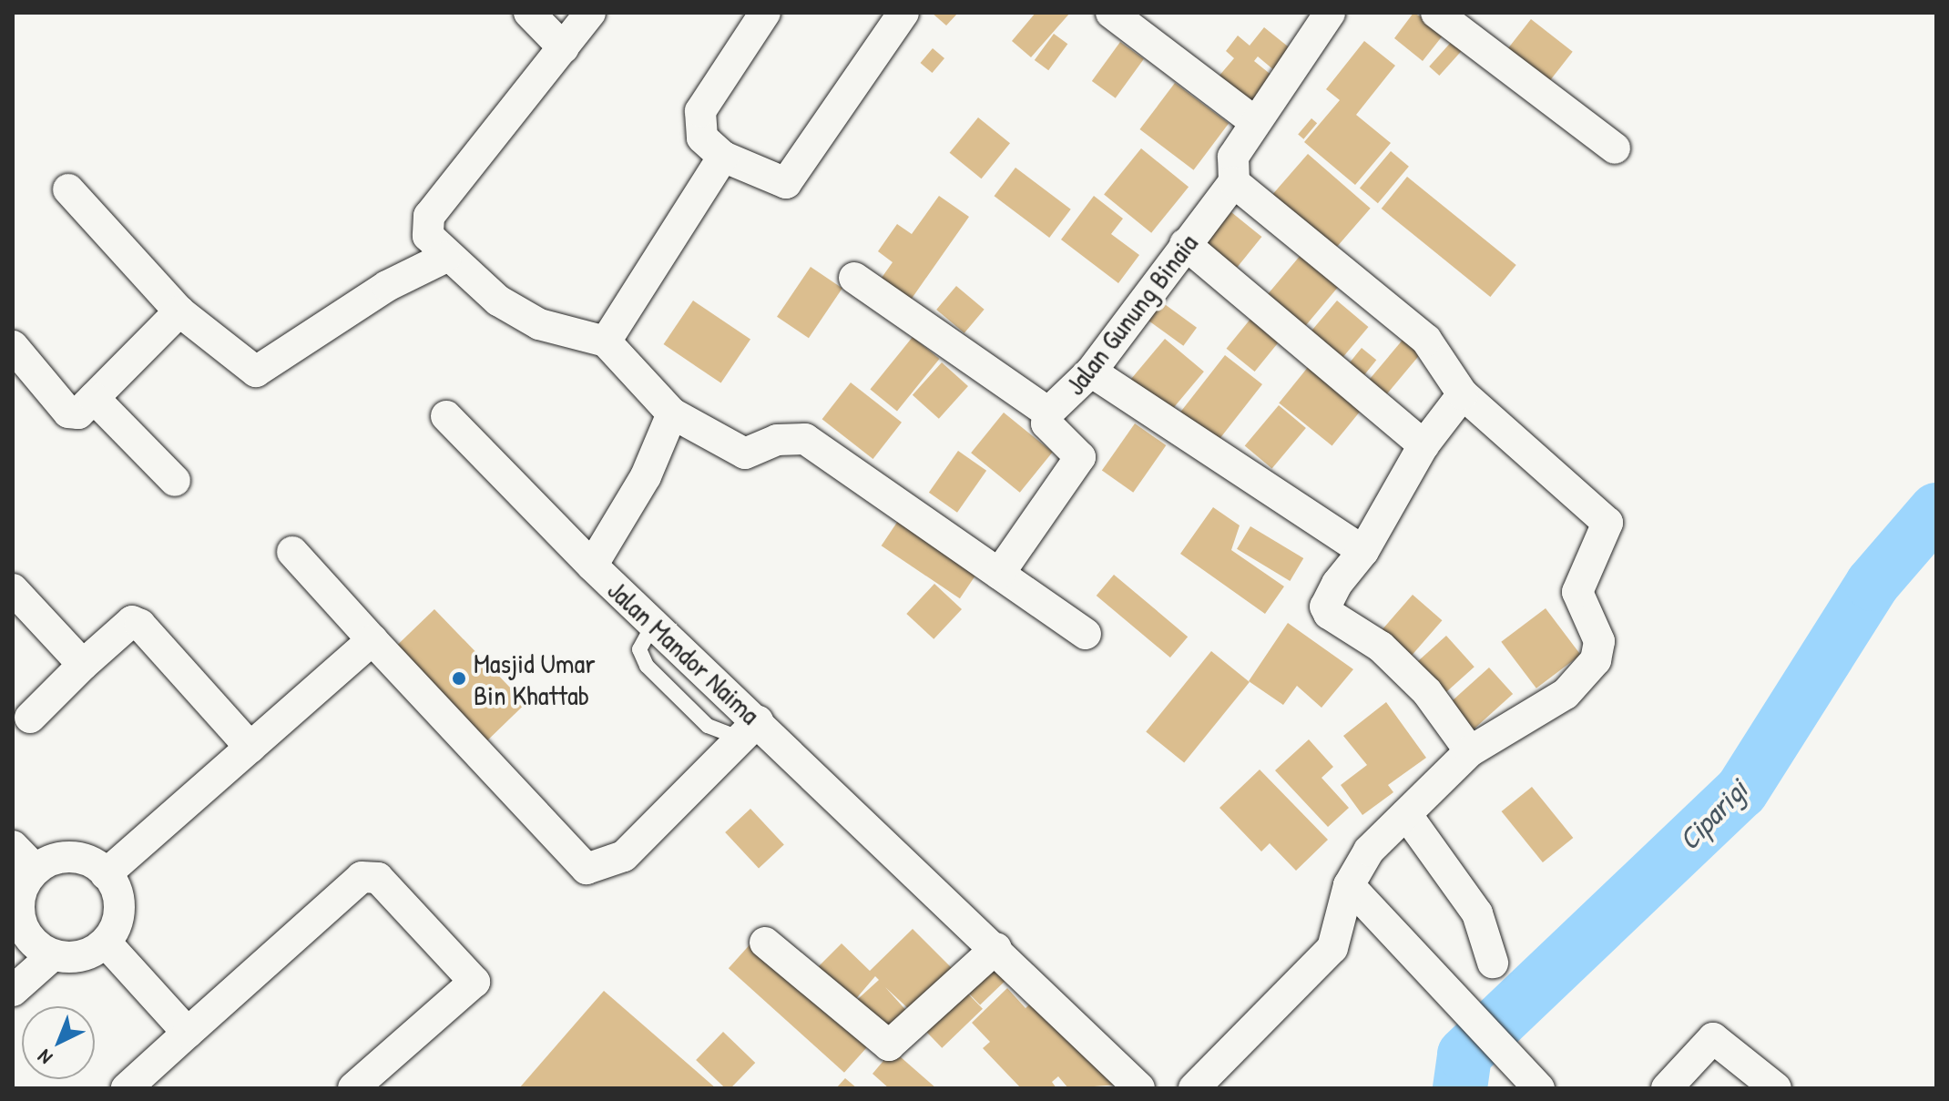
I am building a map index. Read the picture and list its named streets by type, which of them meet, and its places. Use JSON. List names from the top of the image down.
{
  "streets": {
    "street": ["Jalan Gunung Binaia", "Jalan Mandor Naima"]
  },
  "water": ["Ciparigi"],
  "places": ["Masjid Umar Bin Khattab"],
  "north": "bottom left"
}
